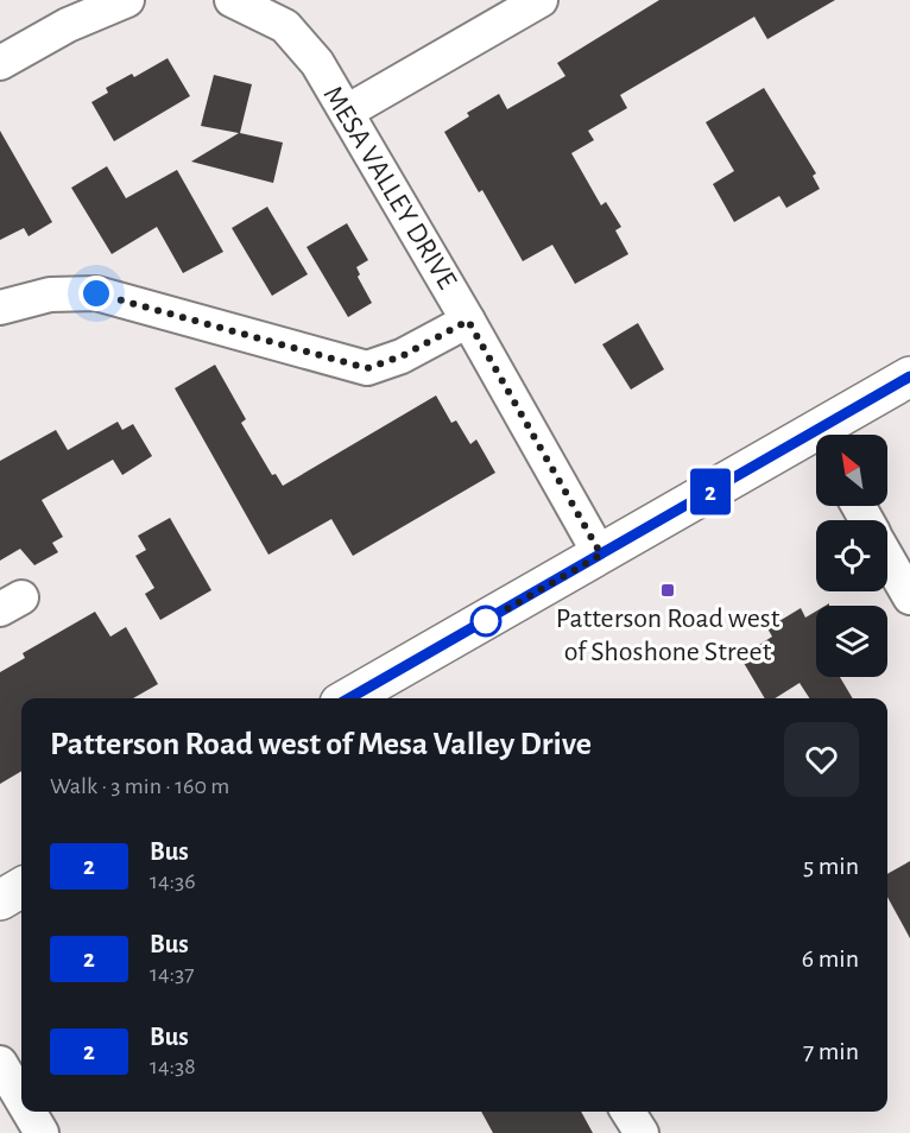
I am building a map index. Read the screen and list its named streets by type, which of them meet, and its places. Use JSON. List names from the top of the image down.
{
  "streets": {
    "street": ["MESA VALLEY DRIVE"]
  },
  "places": {
    "transit": ["Patterson Road west of Shoshone Street"]
  },
  "lines": ["bus line 2"],
  "north": "top left",
  "page": {
    "on_map": "2",
    "heading": ["Patterson Road west of Mesa Valley Drive", "Walk · 3 min · 160 m"],
    "list": [
      {
        "mark": "2",
        "name": "Bus",
        "note": "14:36",
        "value": "5 min"
      },
      {
        "mark": "2",
        "name": "Bus",
        "note": "14:37",
        "value": "6 min"
      },
      {
        "mark": "2",
        "name": "Bus",
        "note": "14:38",
        "value": "7 min"
      }
    ]
  }
}
